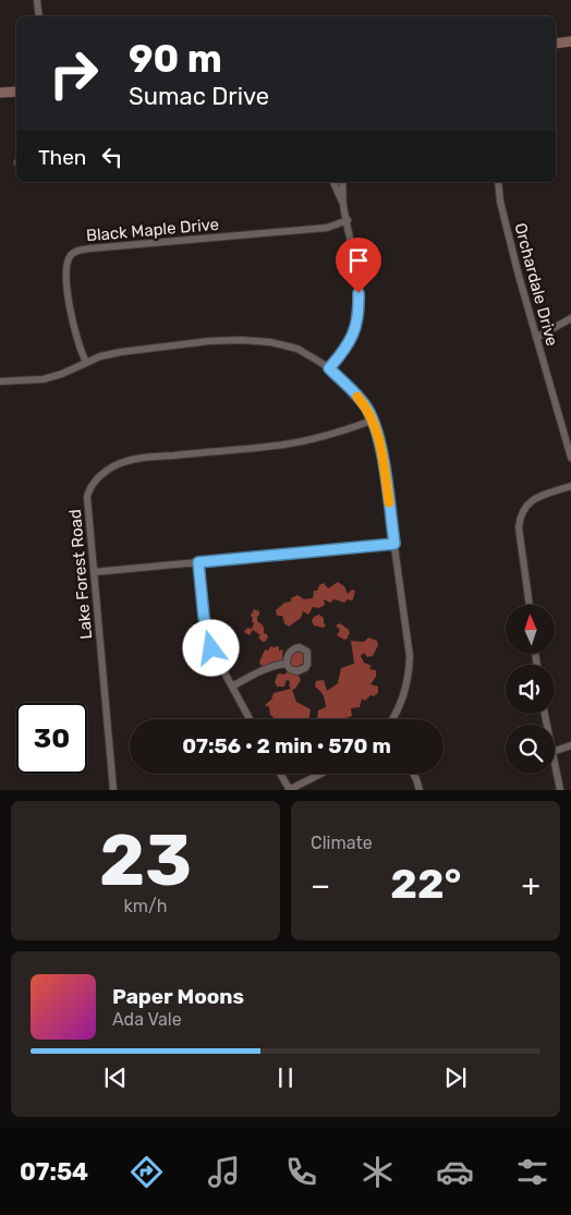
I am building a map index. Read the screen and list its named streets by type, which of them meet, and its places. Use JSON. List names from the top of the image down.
{
  "streets": {
    "street": ["Black Maple Drive", "Orchardale Drive", "Lake Forest Road"]
  },
  "north": "top",
  "page": {
    "turn": ["90 m", "Sumac Drive"],
    "then": "Then",
    "limit": "30",
    "trip": "07:56 · 2 min · 570 m",
    "tile": [
      ["23", "km/h"],
      "Climate"
    ],
    "heat": ["−", "22°", "+"],
    "song": ["Paper Moons", "Ada Vale"],
    "tabs": "07:54"
  }
}
